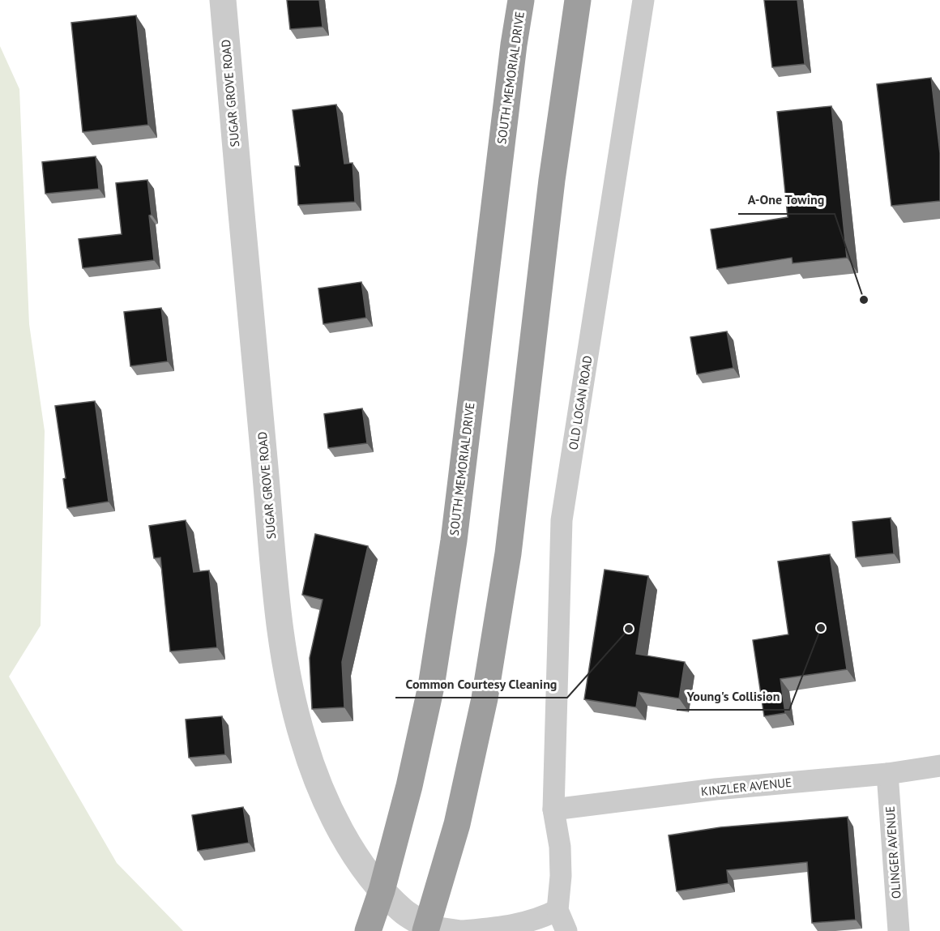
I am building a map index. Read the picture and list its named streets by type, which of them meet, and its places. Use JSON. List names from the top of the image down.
{
  "streets": {
    "highway": ["SOUTH MEMORIAL DRIVE"],
    "street": [
      "SUGAR GROVE ROAD",
      "OLD LOGAN ROAD",
      "KINZLER AVENUE",
      "OLINGER AVENUE"
    ]
  },
  "crossings": [
    ["SOUTH MEMORIAL DRIVE", "SUGAR GROVE ROAD"],
    ["OLD LOGAN ROAD", "KINZLER AVENUE"],
    ["KINZLER AVENUE", "OLINGER AVENUE"]
  ],
  "places": ["A-One Towing", "Young's Collision", "Common Courtesy Cleaning"]
}
